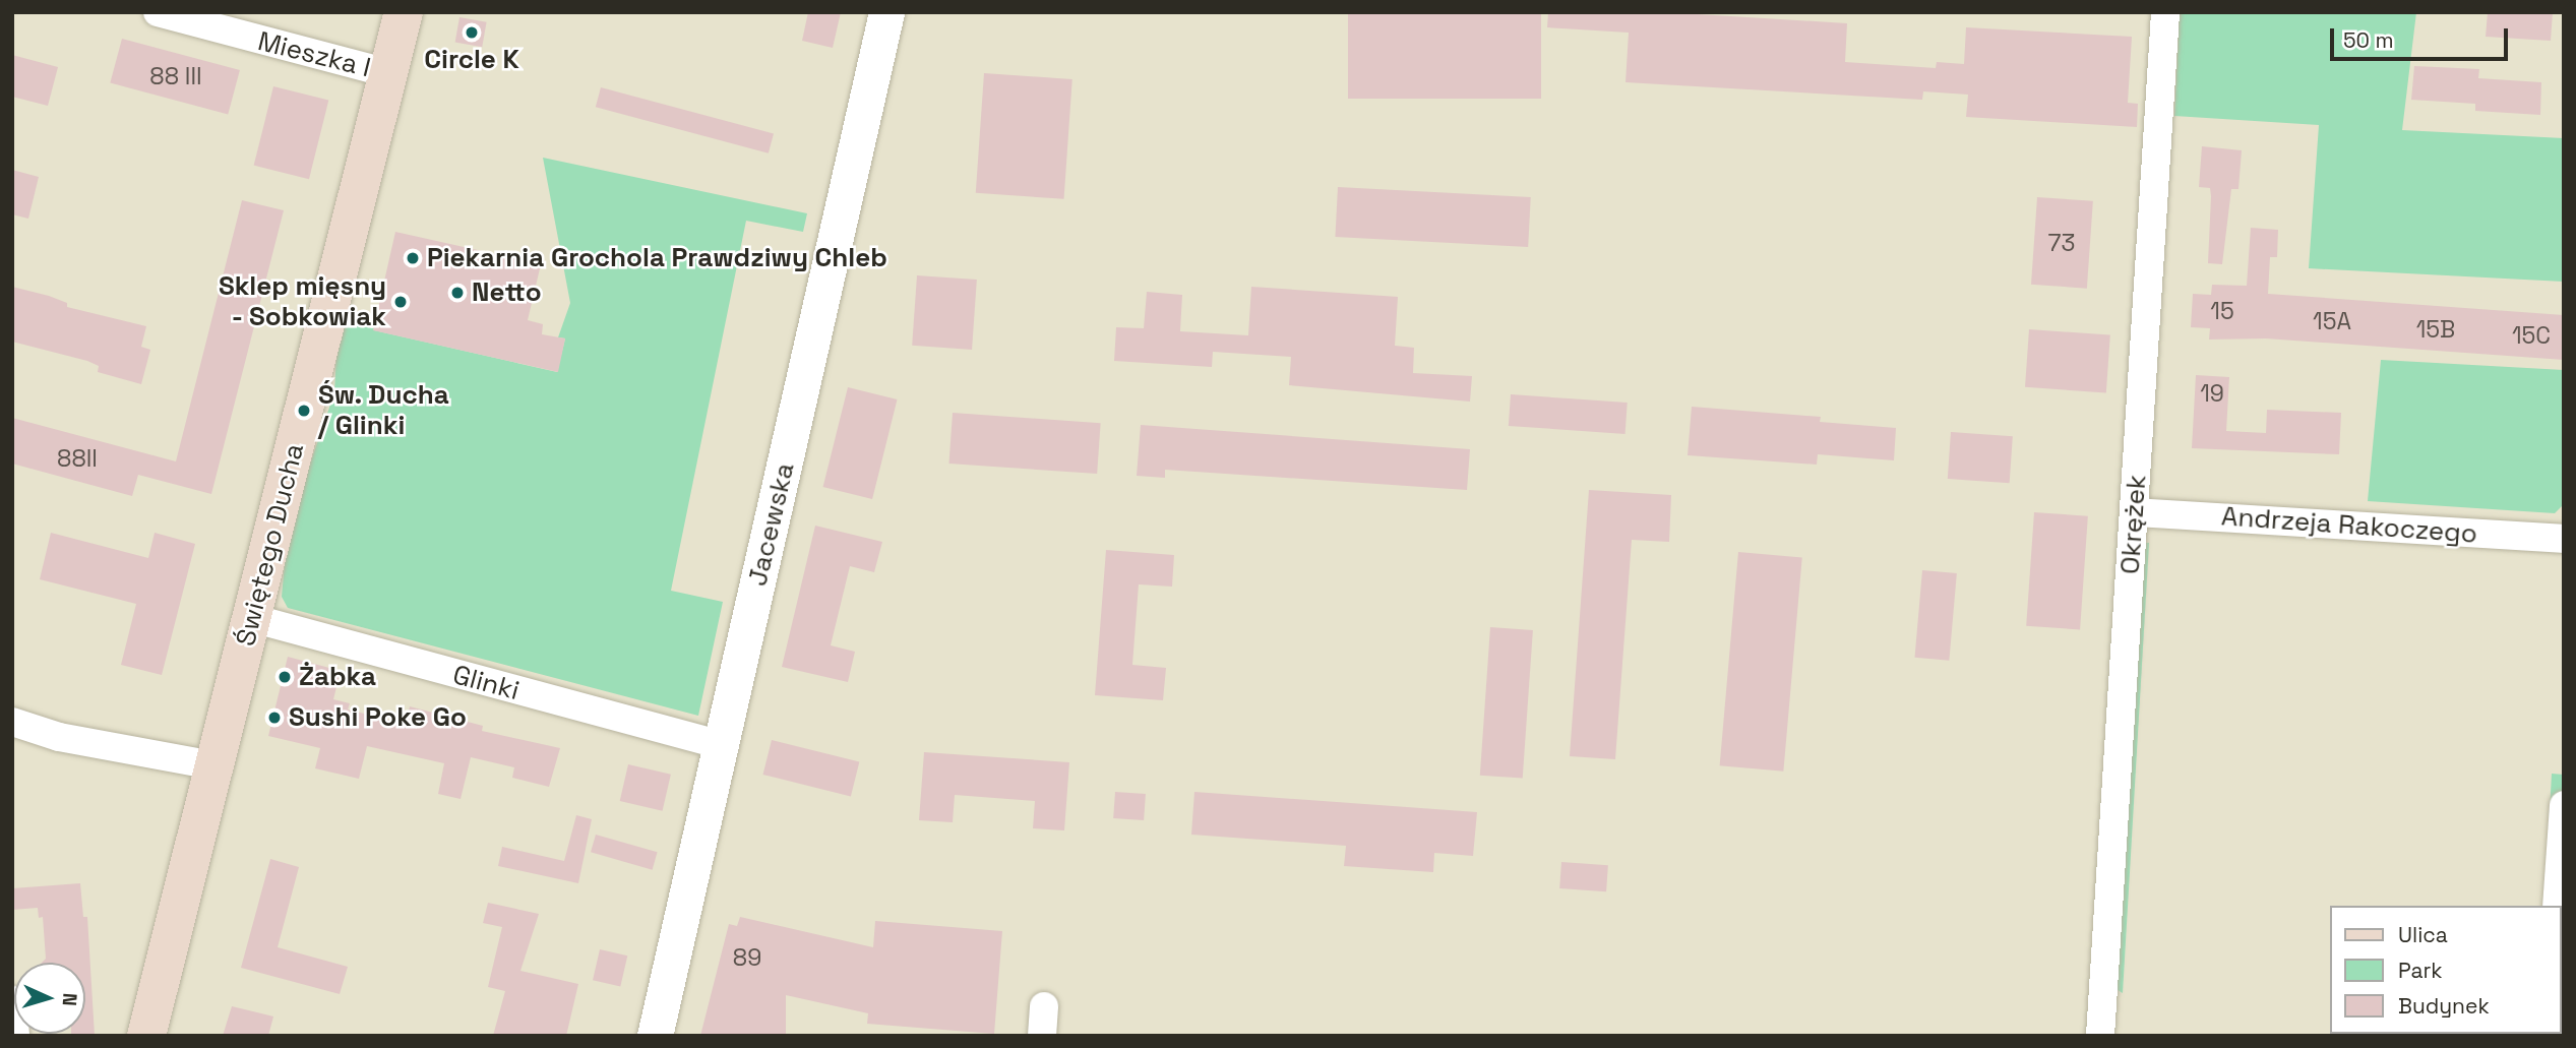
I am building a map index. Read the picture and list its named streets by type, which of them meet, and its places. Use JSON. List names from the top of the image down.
{
  "streets": {
    "main road": ["Świętego Ducha"],
    "street": [
      "Mieszka I",
      "Jacewska",
      "Okrężek",
      "Andrzeja Rakoczego",
      "Glinki"
    ]
  },
  "crossings": [
    ["Mieszka I", "Świętego Ducha"],
    ["Jacewska", "Glinki"],
    ["Okrężek", "Andrzeja Rakoczego"],
    ["Świętego Ducha", "Glinki"]
  ],
  "places": [
    "Circle K",
    "Piekarnia Grochola Prawdziwy Chleb",
    "Netto",
    "Sklep mięsny - Sobkowiak",
    "Św. Ducha / Glinki",
    "Żabka",
    "Sushi Poke Go"
  ],
  "house_numbers": [
    "88 III",
    "73",
    "15",
    "15A",
    "15B",
    "15C",
    "19",
    "88II",
    "89"
  ],
  "legend": ["Ulica", "Park", "Budynek"],
  "scale_bar": "50 m",
  "north": "right"
}
